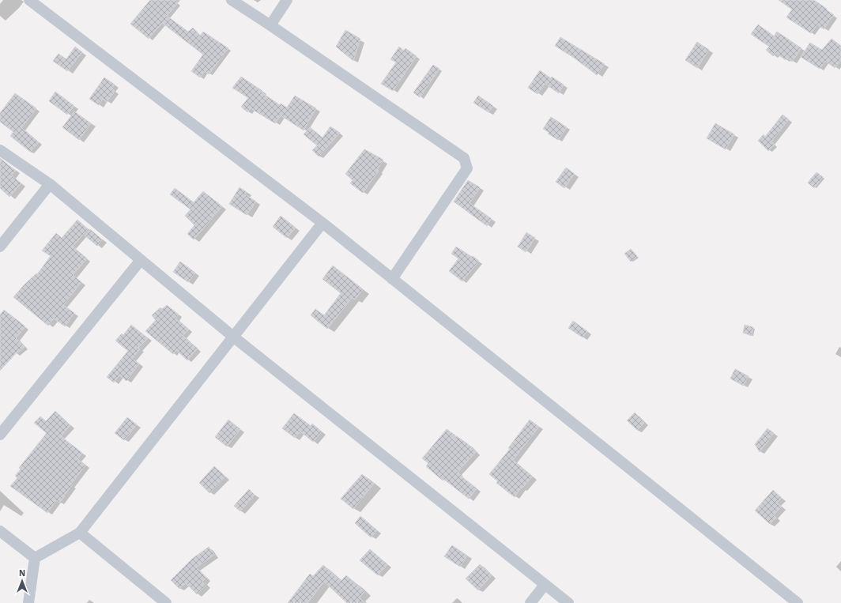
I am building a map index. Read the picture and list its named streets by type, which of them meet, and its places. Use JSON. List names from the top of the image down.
{
  "north": "top"
}
